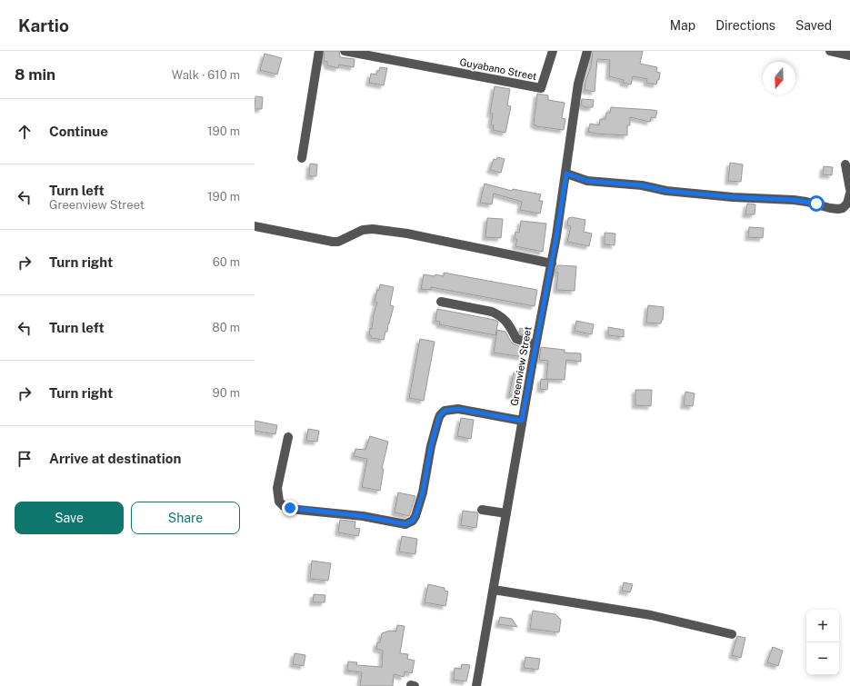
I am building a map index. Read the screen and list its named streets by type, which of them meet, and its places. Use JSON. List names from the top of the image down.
{
  "streets": {
    "street": ["Guyabano Street", "Greenview Street"]
  },
  "north": "bottom",
  "page": {
    "header": "Kartio",
    "nav": ["Map", "Directions", "Saved"],
    "heading": ["8 min", "Walk · 610 m"],
    "list": [
      ["Continue", "190 m"],
      ["Turn left", "Greenview Street", "190 m"],
      ["Turn right", "60 m"],
      ["Turn left", "80 m"],
      ["Turn right", "90 m"],
      "Arrive at destination"
    ],
    "buttons": ["Save", "Share"],
    "map_buttons": ["+", "−"]
  }
}
